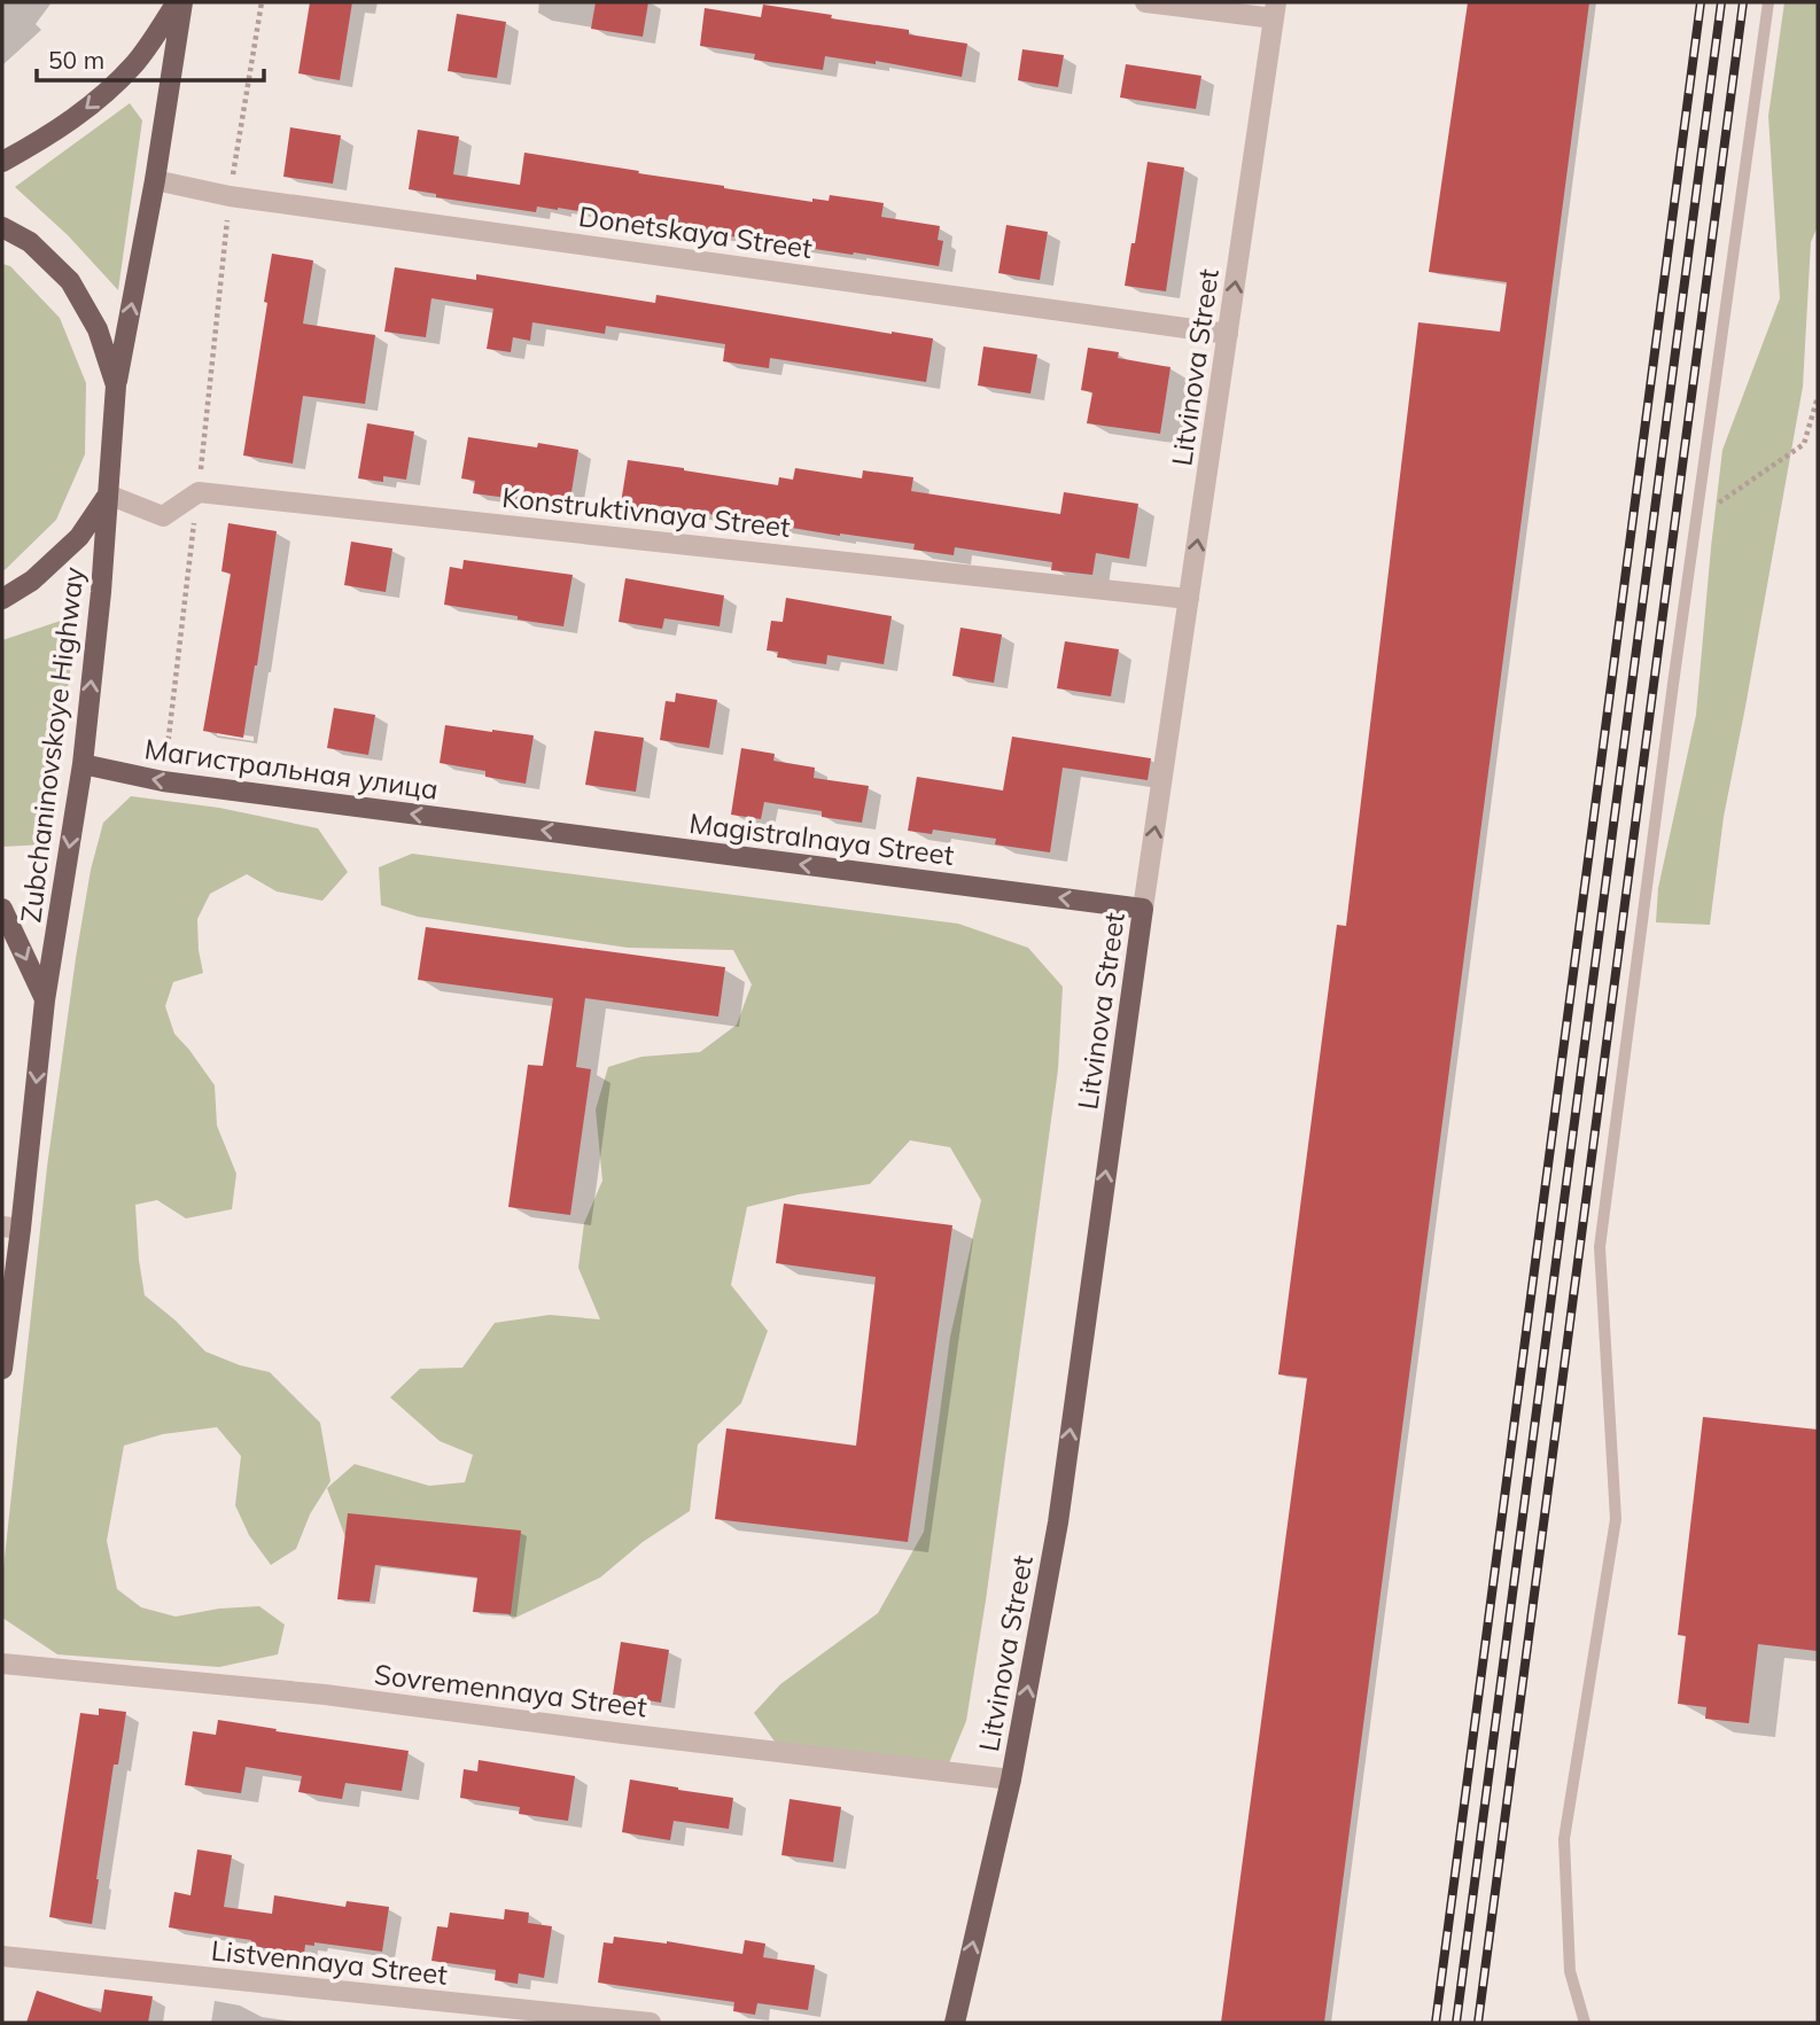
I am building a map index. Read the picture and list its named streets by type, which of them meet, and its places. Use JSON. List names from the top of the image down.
{
  "streets": {
    "main road": ["Litvinova Street", "Zubchaninovskoye Highway", "Магистральная улица"],
    "street": [
      "Donetskaya Street",
      "Konstruktivnaya Street",
      "Sovremennaya Street",
      "Listvennaya Street"
    ]
  },
  "crossings": [
    ["Donetskaya Street", "Litvinova Street"],
    ["Litvinova Street", "Konstruktivnaya Street"],
    ["Litvinova Street", "Магистральная улица"],
    ["Litvinova Street", "Sovremennaya Street"],
    ["Zubchaninovskoye Highway", "Магистральная улица"]
  ],
  "one_way": ["Litvinova Street", "Магистральная улица"],
  "scale_bar": "50 m"
}
